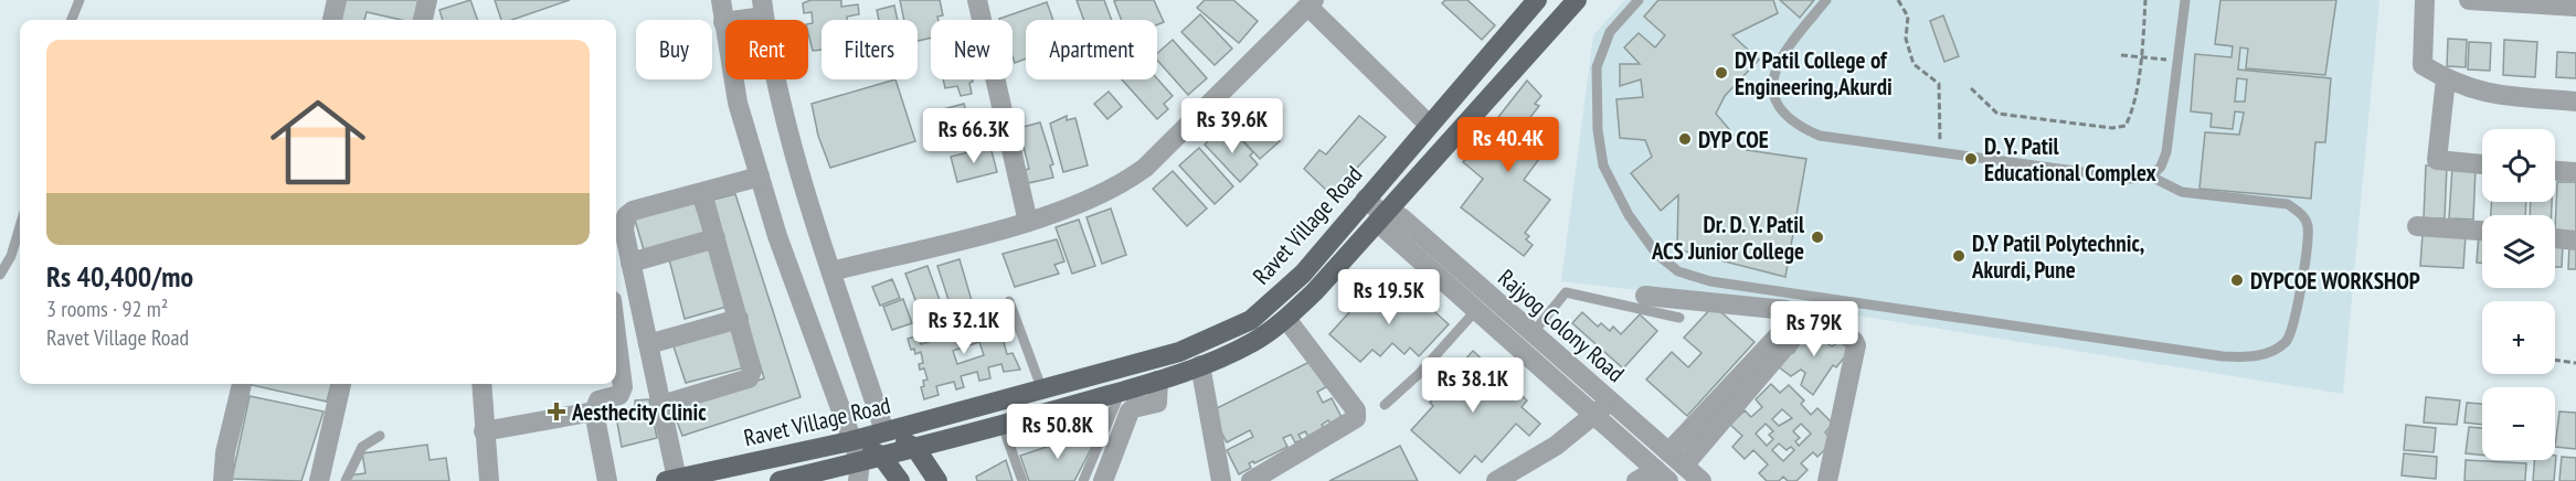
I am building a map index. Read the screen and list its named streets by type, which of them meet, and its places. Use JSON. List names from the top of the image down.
{
  "streets": {
    "main road": ["Ravet Village Road"],
    "street": ["Rajyog Colony Road"]
  },
  "crossings": [
    ["Ravet Village Road", "Rajyog Colony Road"]
  ],
  "places": {
    "other": [
      "DY Patil College of Engineering,Akurdi",
      "DYP COE",
      "D. Y. Patil Educational Complex",
      "Dr. D. Y. Patil ACS Junior College",
      "D.Y Patil Polytechnic, Akurdi, Pune",
      "DYPCOE WORKSHOP"
    ],
    "health": ["Aesthecity Clinic"]
  },
  "page": {
    "chip": [
      "Buy",
      "Rent",
      "Filters",
      "New",
      "Apartment"
    ],
    "list": [
      {
        "name": "Rs 40,400/mo",
        "note": "3 rooms · 92 m² · Ravet Village Road"
      }
    ],
    "price": [
      "Rs 39.6K",
      "Rs 66.3K",
      "Rs 40.4K",
      "Rs 19.5K",
      "Rs 32.1K",
      "Rs 79K",
      "Rs 38.1K",
      "Rs 50.8K"
    ],
    "map_buttons": ["+", "−"]
  }
}
